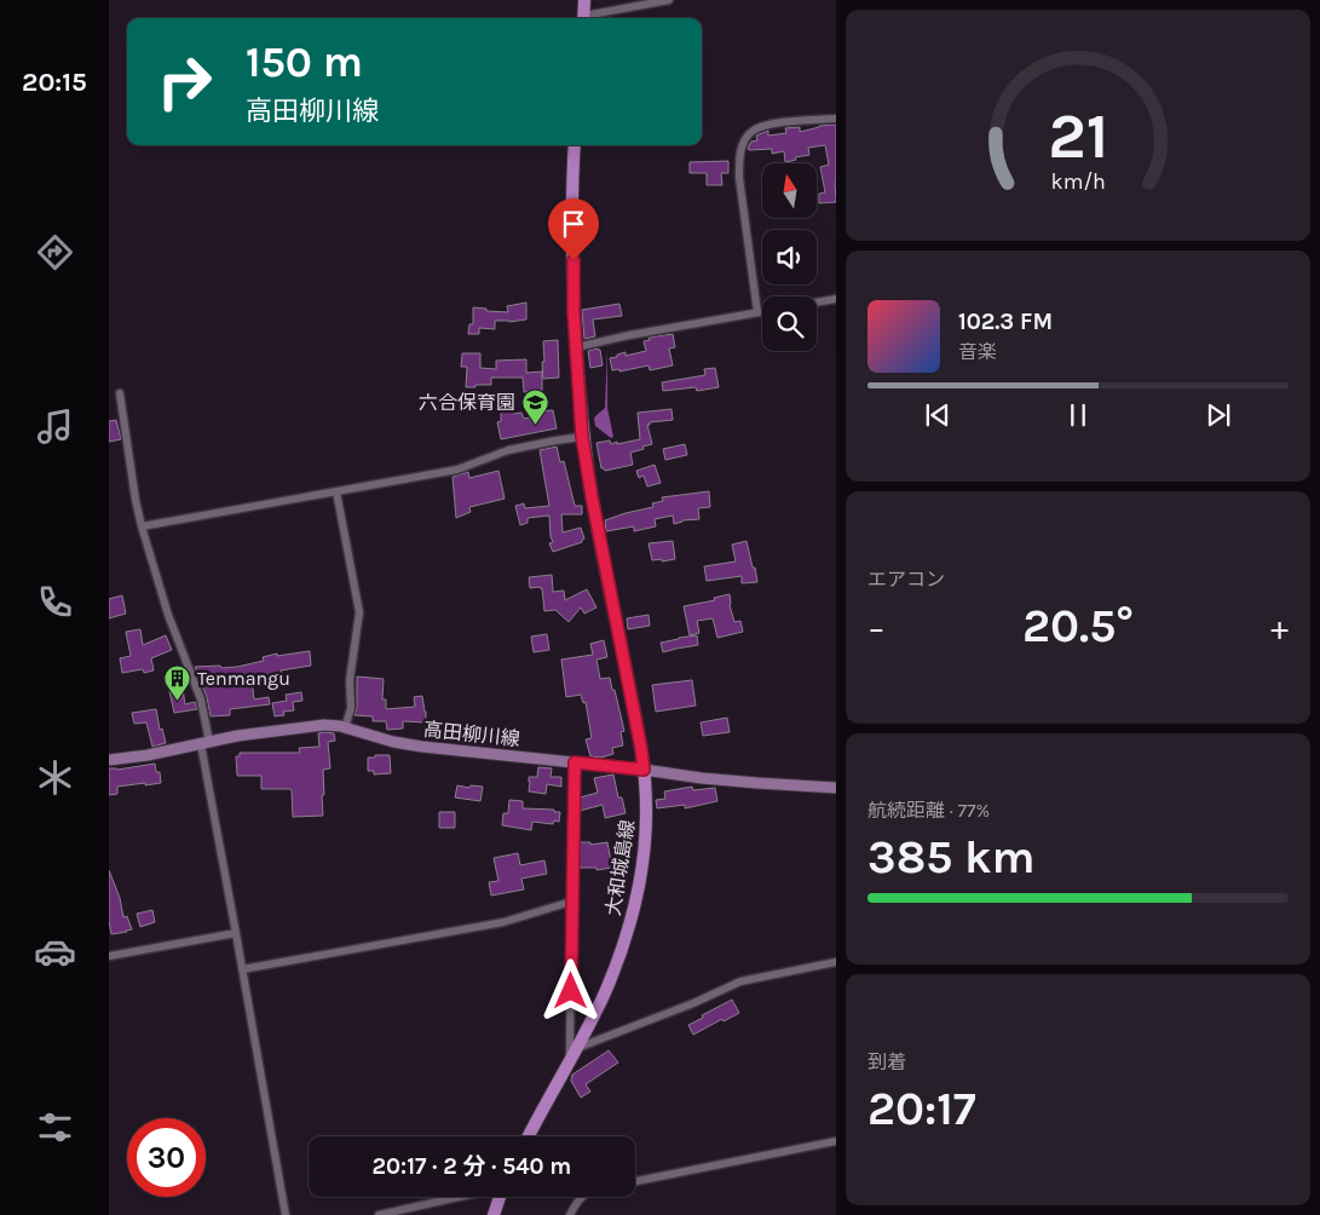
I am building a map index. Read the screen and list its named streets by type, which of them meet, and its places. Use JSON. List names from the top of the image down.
{
  "streets": {
    "main road": ["高田柳川線", "大和城島線"]
  },
  "crossings": [
    ["高田柳川線", "大和城島線"]
  ],
  "places": {
    "school or university": ["六合保育園"],
    "building": ["Tenmangu"]
  },
  "north": "top",
  "page": {
    "tabs": "20:15",
    "turn": ["150 m", "高田柳川線"],
    "song": ["102.3 FM", "音楽"],
    "tile": [
      "エアコン",
      ["航続距離 · 77%", "385 km"],
      ["到着", "20:17"]
    ],
    "heat": ["−", "20.5°", "+"],
    "limit": "30",
    "trip": "20:17 · 2 分 · 540 m",
    "gauge": ["21", "km/h"]
  }
}
